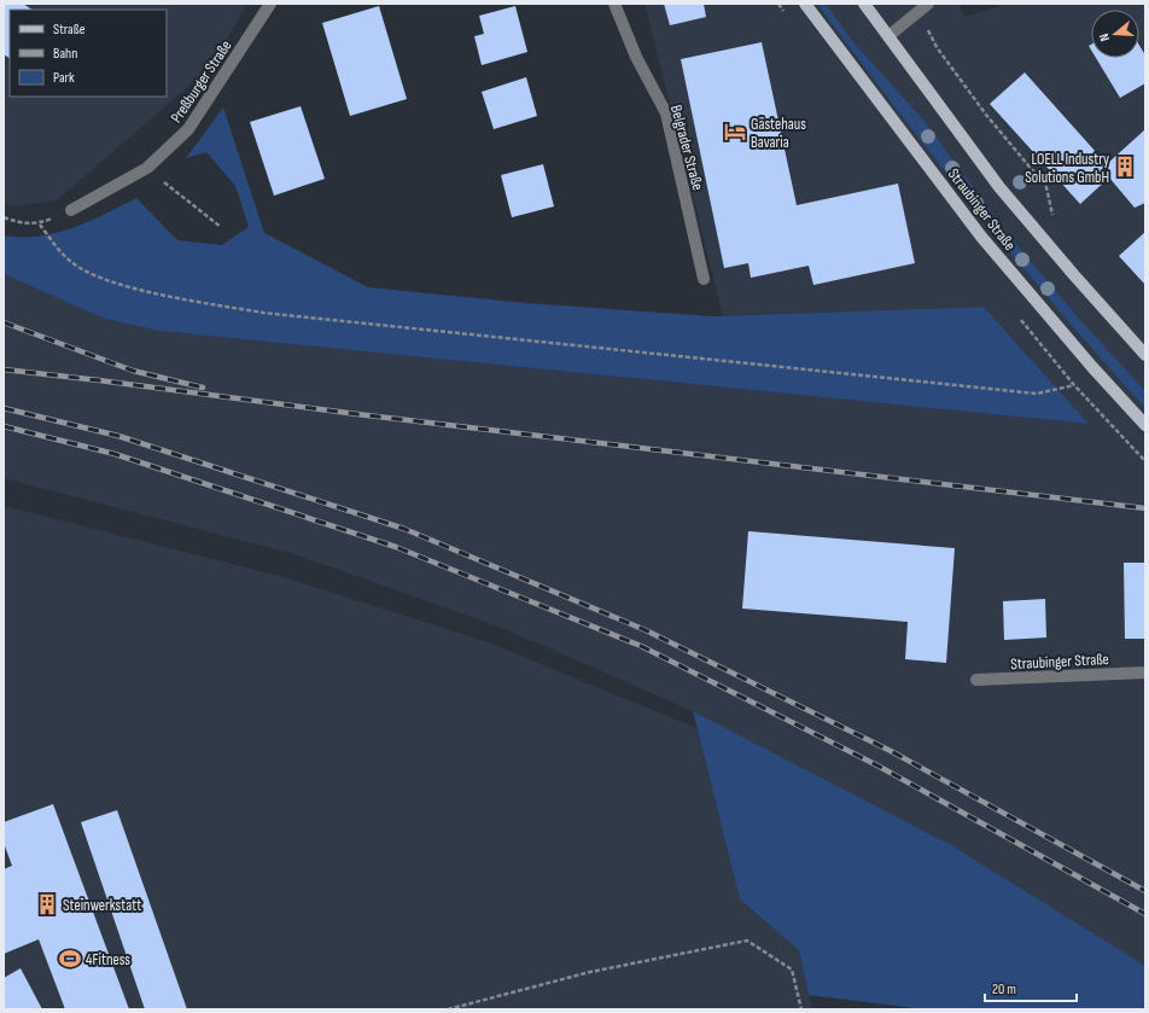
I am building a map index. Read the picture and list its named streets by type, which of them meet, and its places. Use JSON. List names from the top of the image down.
{
  "streets": {
    "main road": ["Straubinger Straße"],
    "street": ["Preßburger Straße", "Belgrader Straße"]
  },
  "places": {
    "hotel": ["Gästehaus Bavaria"],
    "building": ["LOELL Industry Solutions GmbH", "Steinwerkstatt"],
    "sports": ["4Fitness"]
  },
  "legend": ["Straße", "Bahn", "Park"],
  "scale_bar": "20 m",
  "north": "left"
}
